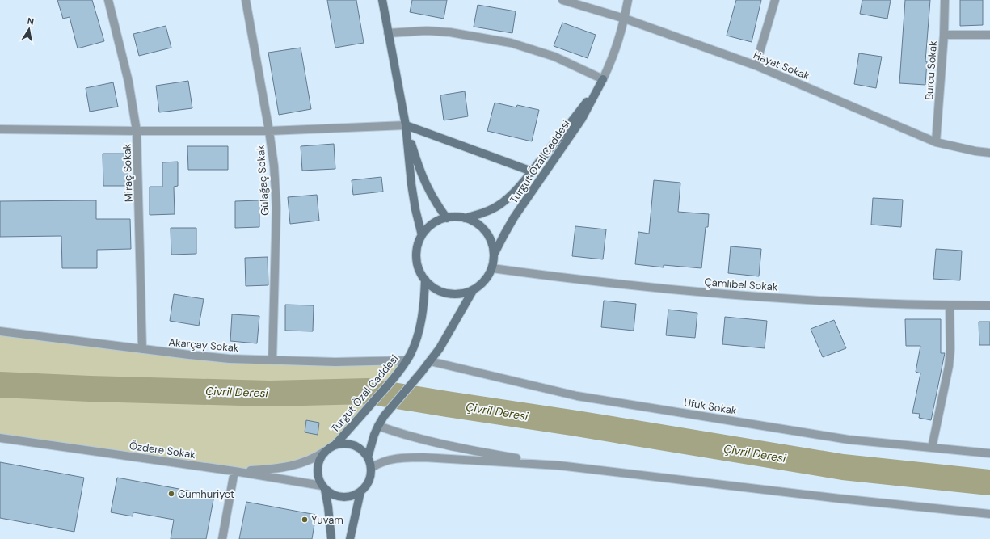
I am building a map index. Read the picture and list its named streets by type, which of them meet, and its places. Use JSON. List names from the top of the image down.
{
  "streets": {
    "street": [
      "Hayat Sokak",
      "Burcu Sokak",
      "Turgut Özal Caddesi",
      "Miraç Sokak",
      "Gülağaç Sokak",
      "Çamlıbel Sokak",
      "Akarçay Sokak",
      "Ufuk Sokak",
      "Özdere Sokak"
    ]
  },
  "crossings": [
    ["Hayat Sokak", "Burcu Sokak"],
    ["Hayat Sokak", "Turgut Özal Caddesi"],
    ["Turgut Özal Caddesi", "Çamlıbel Sokak"],
    ["Turgut Özal Caddesi", "Akarçay Sokak"],
    ["Turgut Özal Caddesi", "Özdere Sokak"],
    ["Miraç Sokak", "Akarçay Sokak"],
    ["Gülağaç Sokak", "Akarçay Sokak"]
  ],
  "water": ["Çivril Deresi"],
  "places": ["Cumhuriyet", "Yuvam"],
  "north": "top"
}
